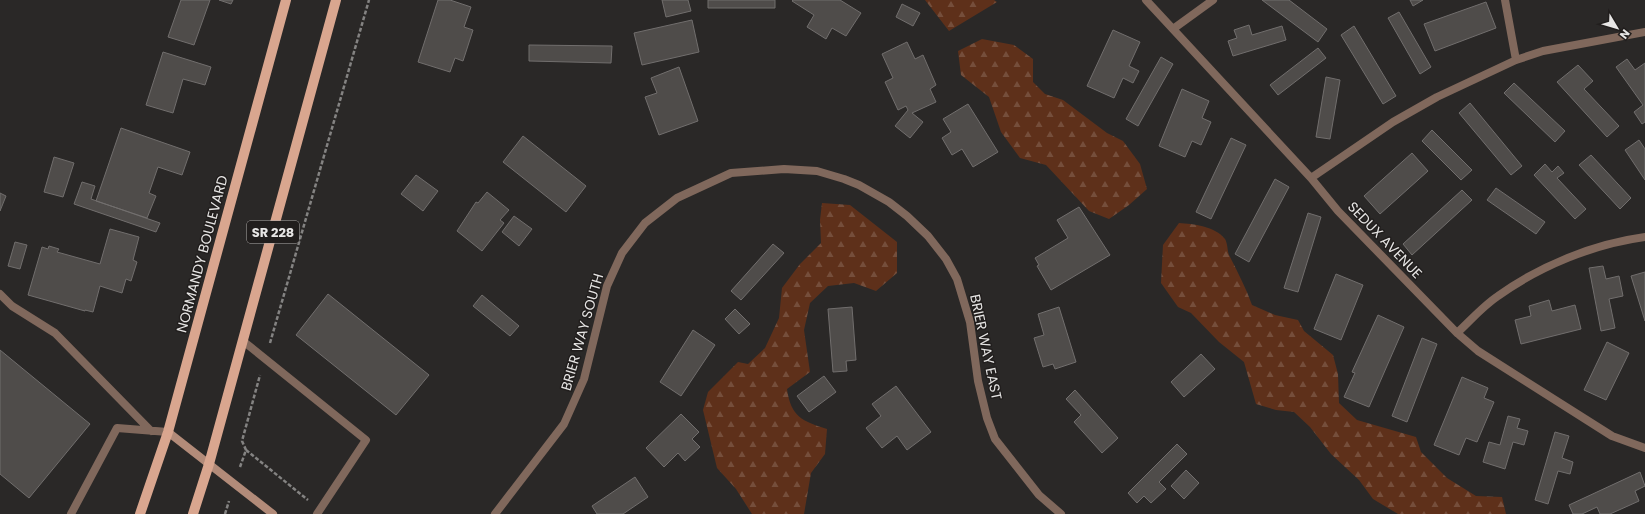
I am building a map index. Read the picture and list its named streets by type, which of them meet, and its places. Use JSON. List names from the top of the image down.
{
  "streets": {
    "main road": ["SR 228", "NORMANDY BOULEVARD"],
    "street": ["SEDUX AVENUE", "BRIER WAY SOUTH", "BRIER WAY EAST"]
  },
  "crossings": [
    ["BRIER WAY SOUTH", "BRIER WAY EAST"]
  ],
  "north": "bottom right"
}
